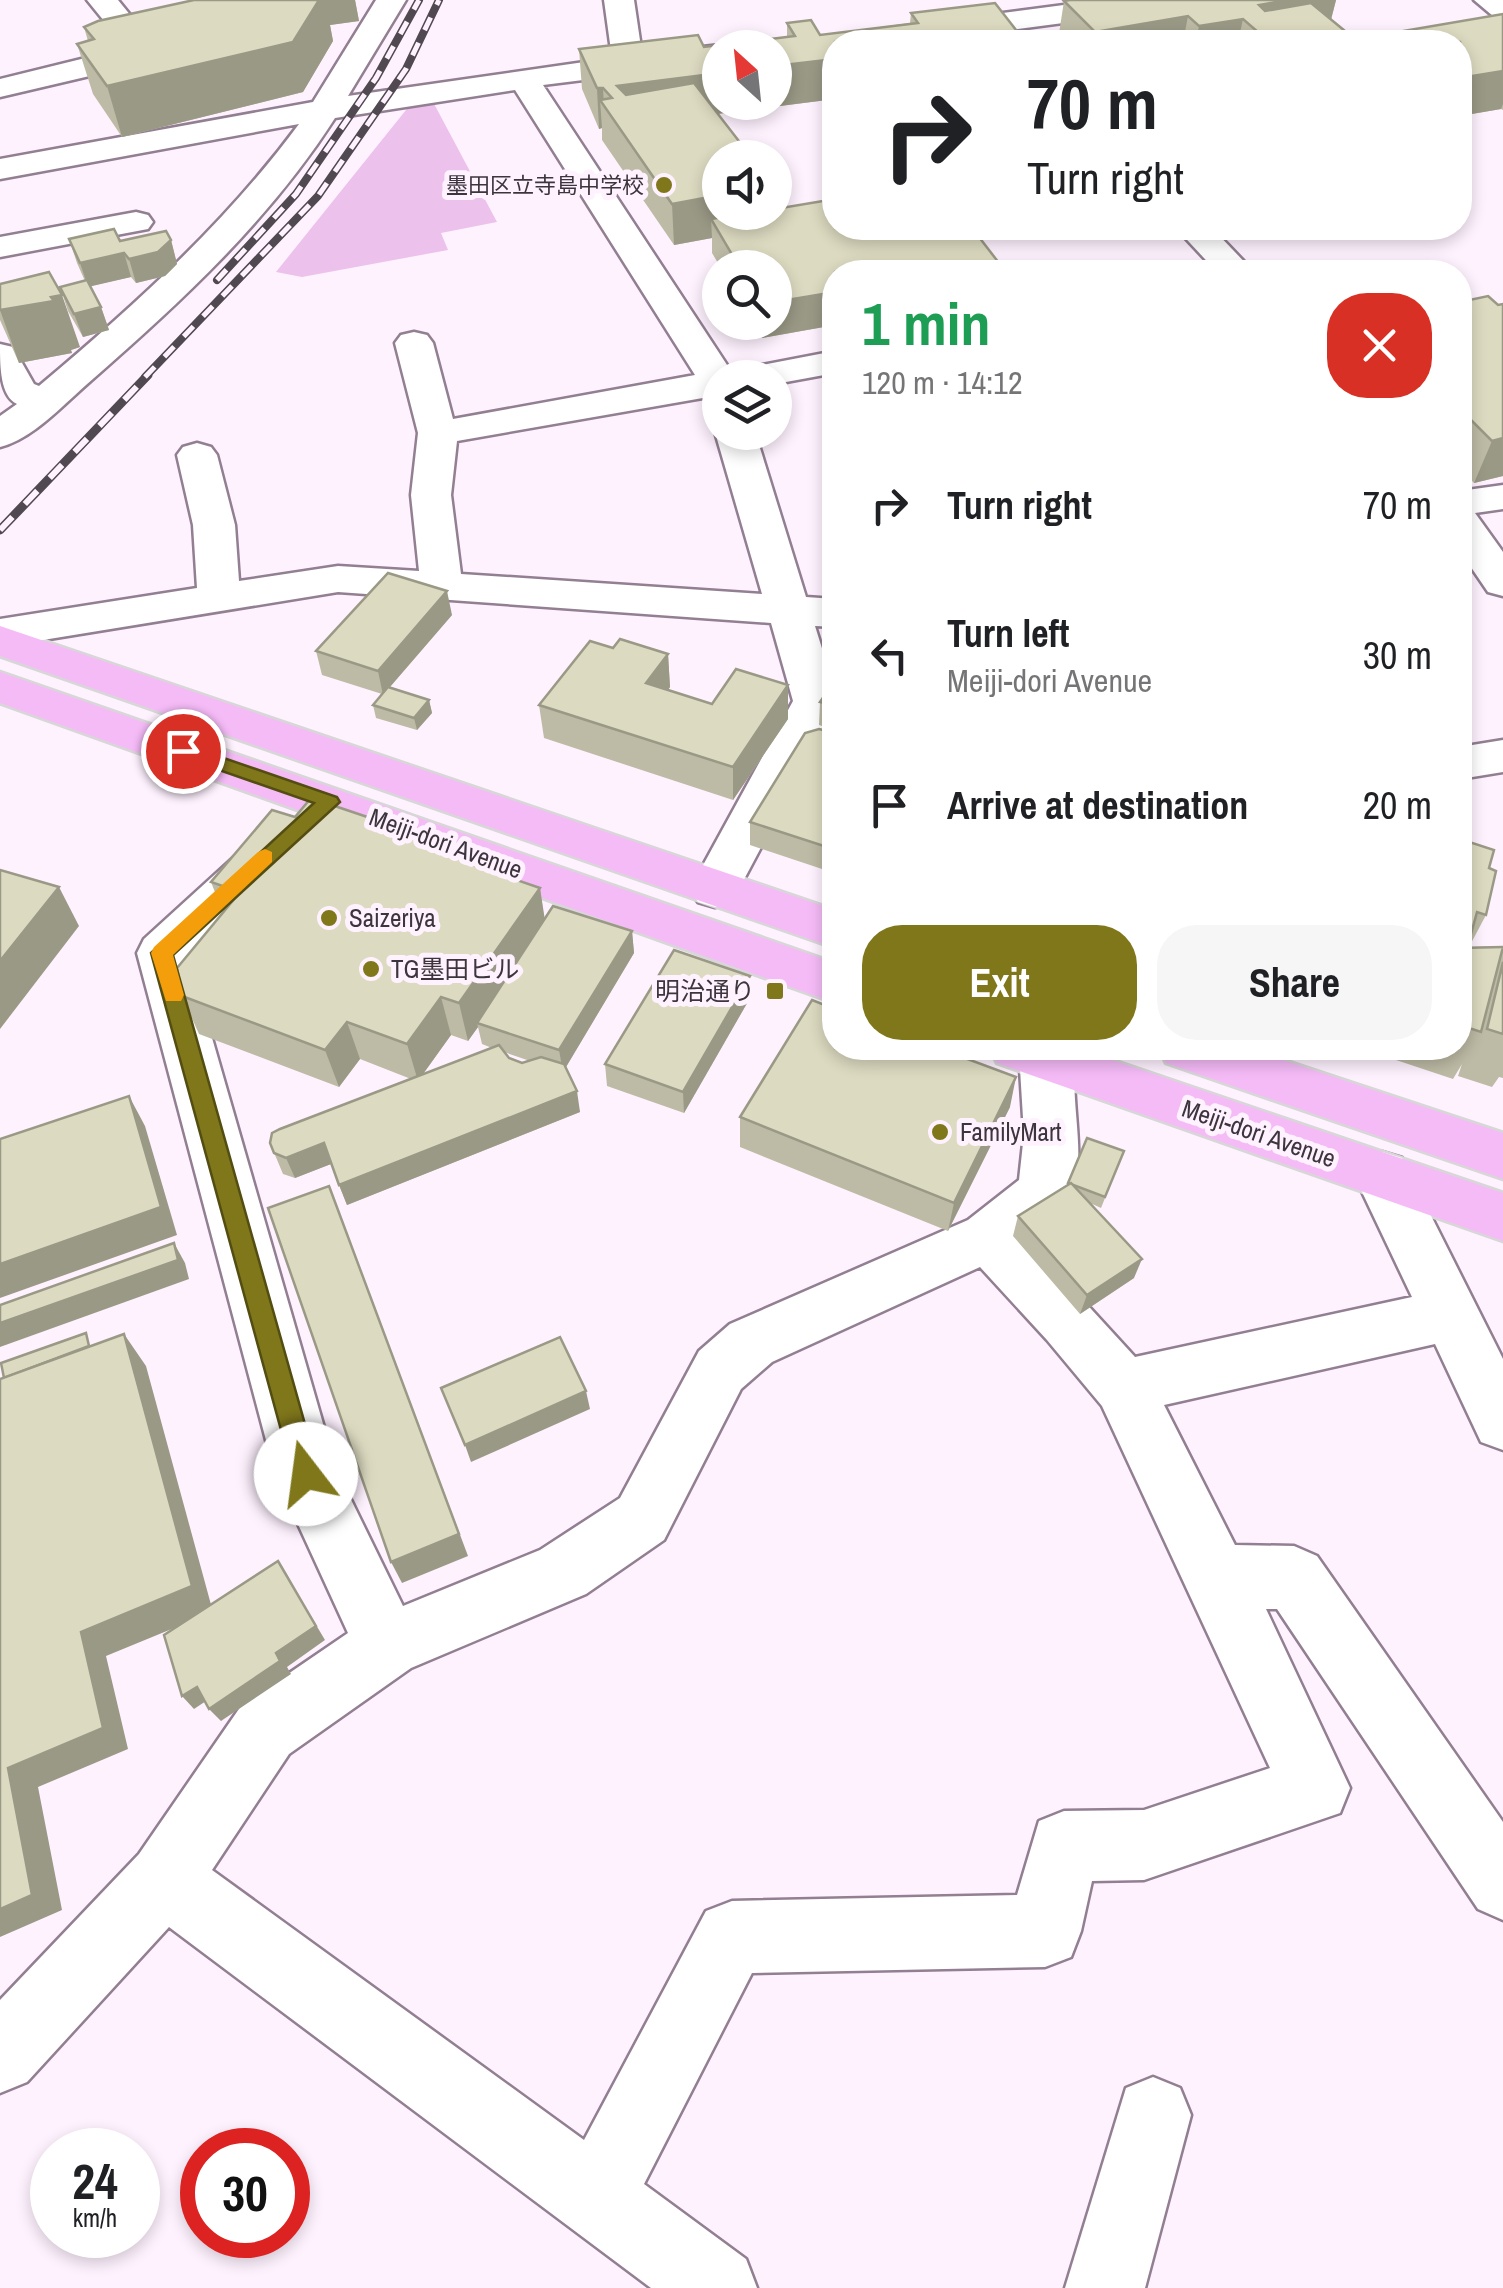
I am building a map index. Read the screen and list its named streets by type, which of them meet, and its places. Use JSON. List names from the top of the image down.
{
  "streets": {
    "main road": ["Meiji-dori Avenue"]
  },
  "places": {
    "other": [
      "墨田区立寺島中学校",
      "Saizeriya",
      "TG墨田ビル",
      "FamilyMart"
    ],
    "transit": ["明治通り"]
  },
  "north": "top left",
  "page": {
    "turn": ["70 m", "Turn right"],
    "heading": ["1 min", "120 m · 14:12"],
    "list": [
      {
        "name": "Turn right",
        "value": "70 m"
      },
      {
        "name": "Turn left",
        "note": "Meiji-dori Avenue",
        "value": "30 m"
      },
      {
        "name": "Arrive at destination",
        "value": "20 m"
      }
    ],
    "buttons": ["Exit", "Share"],
    "speed": "24 km/h",
    "limit": "30"
  }
}
